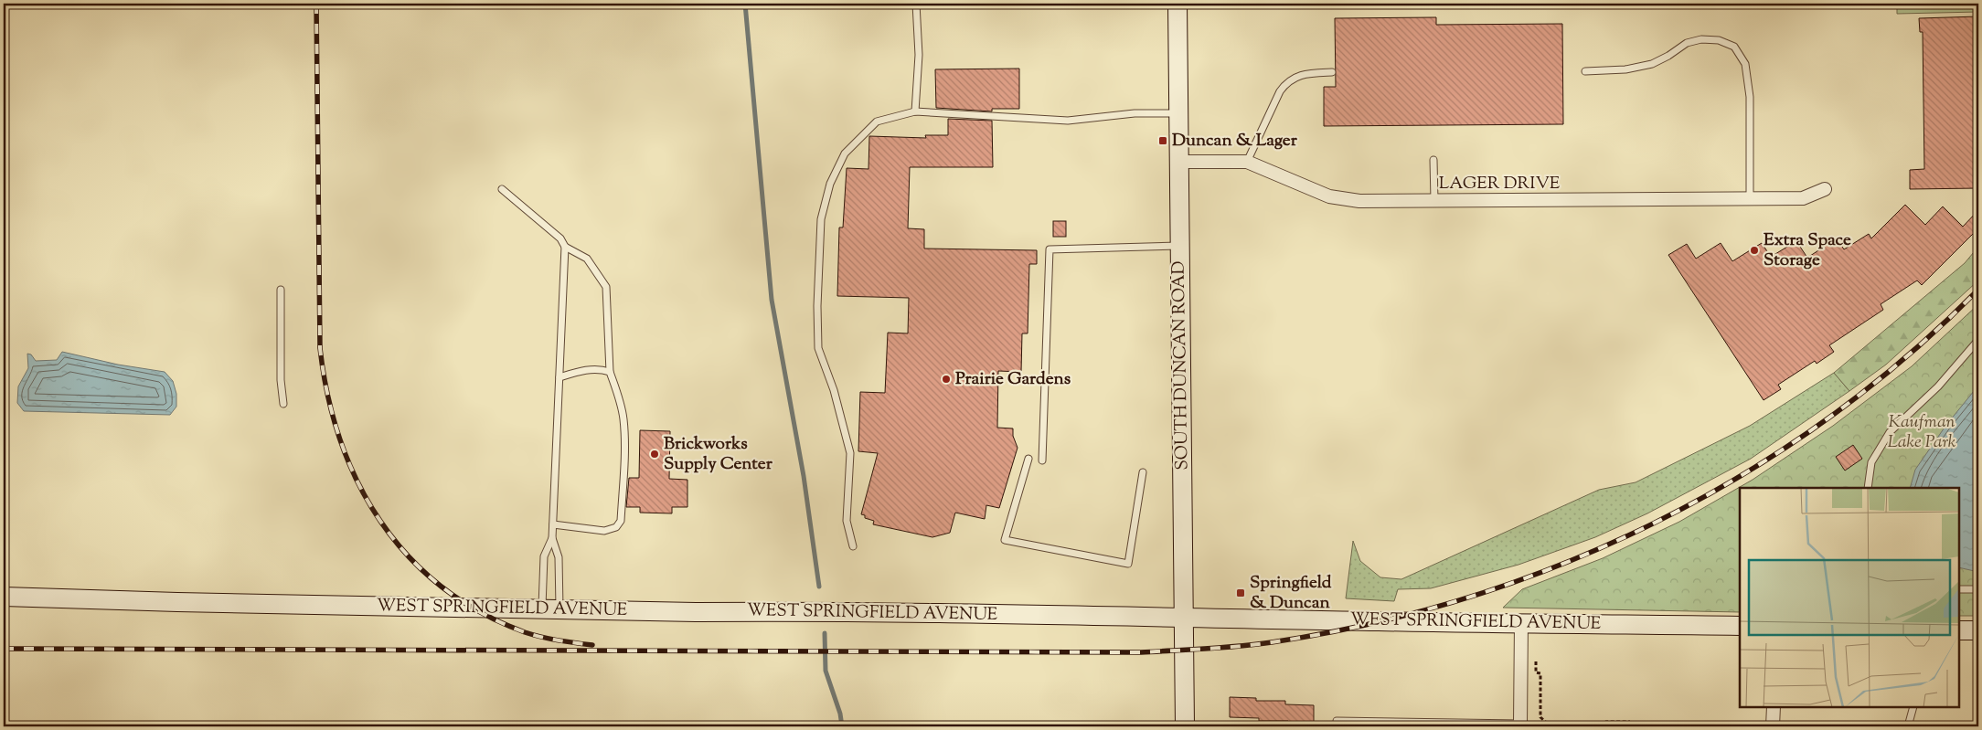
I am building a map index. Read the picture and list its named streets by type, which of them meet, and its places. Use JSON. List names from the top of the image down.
{
  "streets": {
    "main road": ["SOUTH DUNCAN ROAD", "WEST SPRINGFIELD AVENUE"],
    "street": ["LAGER DRIVE"]
  },
  "crossings": [
    ["LAGER DRIVE", "SOUTH DUNCAN ROAD"],
    ["SOUTH DUNCAN ROAD", "WEST SPRINGFIELD AVENUE"]
  ],
  "parks": ["Kaufman Lake Park"],
  "places": {
    "transit": ["Duncan & Lager", "Springfield & Duncan"],
    "other": ["Extra Space Storage", "Prairie Gardens", "Brickworks Supply Center"]
  }
}
